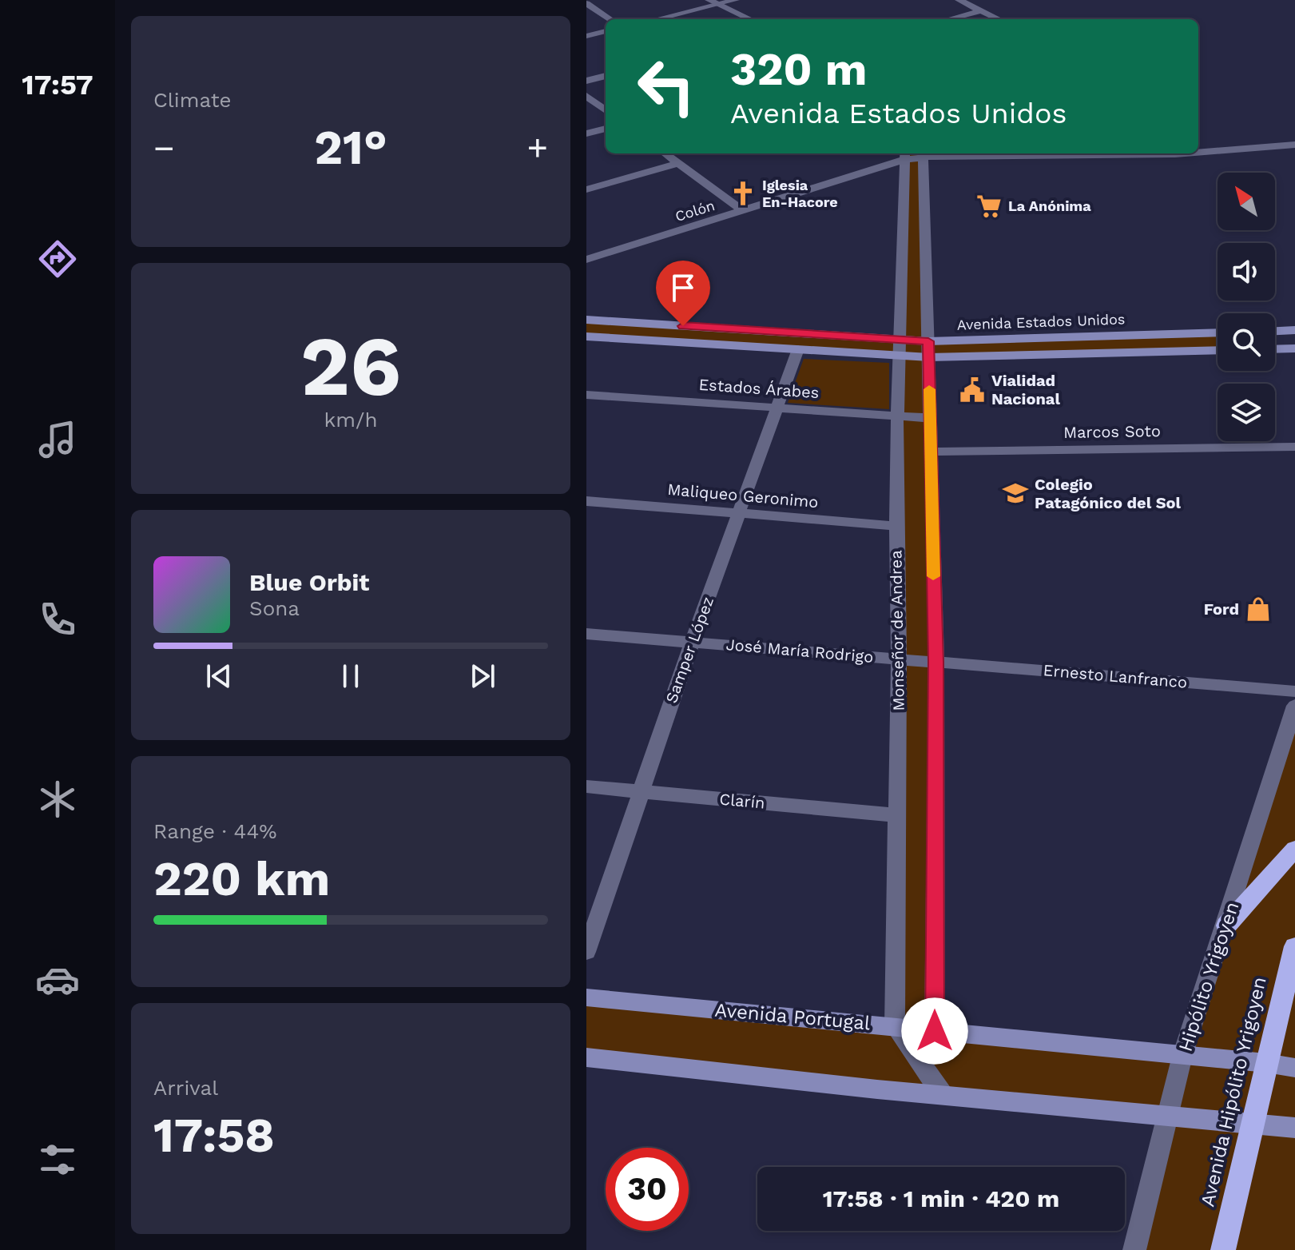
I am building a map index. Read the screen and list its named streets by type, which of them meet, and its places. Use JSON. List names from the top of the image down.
{
  "streets": {
    "highway": ["Avenida Hipólito Yrigoyen"],
    "main road": ["Avenida Estados Unidos", "Avenida Portugal"],
    "street": [
      "Colón",
      "Estados Árabes",
      "Marcos Soto",
      "Maliqueo Geronimo",
      "Monseñor de Andrea",
      "Samper López",
      "José María Rodrigo",
      "Ernesto Lanfranco",
      "Clarín",
      "Hipólito Yrigoyen"
    ]
  },
  "crossings": [
    ["Colón", "Monseñor de Andrea"],
    ["Avenida Estados Unidos", "Monseñor de Andrea"],
    ["Avenida Estados Unidos", "Samper López"],
    ["Estados Árabes", "Monseñor de Andrea"],
    ["Estados Árabes", "Samper López"],
    ["Maliqueo Geronimo", "Monseñor de Andrea"],
    ["Maliqueo Geronimo", "Samper López"],
    ["Monseñor de Andrea", "José María Rodrigo"],
    ["Monseñor de Andrea", "Clarín"],
    ["Monseñor de Andrea", "Avenida Portugal"],
    ["Samper López", "José María Rodrigo"],
    ["Samper López", "Clarín"],
    ["José María Rodrigo", "Ernesto Lanfranco"],
    ["Hipólito Yrigoyen", "Avenida Portugal"],
    ["Avenida Portugal", "Avenida Hipólito Yrigoyen"]
  ],
  "places": {
    "church": ["Iglesia En-Hacore"],
    "supermarket": ["La Anónima"],
    "public building": ["Vialidad Nacional"],
    "school or university": ["Colegio Patagónico del Sol"],
    "shop": ["Ford"]
  },
  "north": "top left",
  "page": {
    "tabs": "17:57",
    "tile": [
      "Climate",
      ["26", "km/h"],
      ["Range · 44%", "220 km"],
      ["Arrival", "17:58"]
    ],
    "turn": ["320 m", "Avenida Estados Unidos"],
    "heat": ["−", "21°", "+"],
    "song": ["Blue Orbit", "Sona"],
    "limit": "30",
    "trip": "17:58 · 1 min · 420 m"
  }
}
